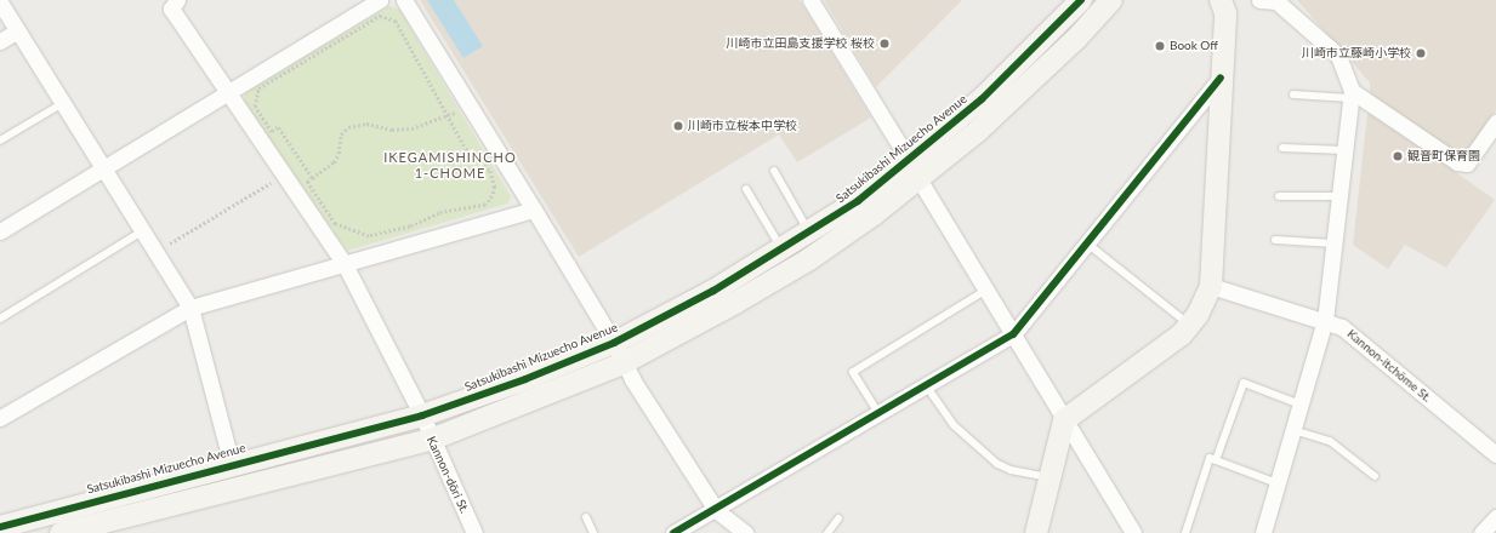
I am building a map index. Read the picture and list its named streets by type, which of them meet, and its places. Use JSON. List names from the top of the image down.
{
  "streets": {
    "street": ["Satsukibashi Mizuecho Avenue", "Kannon-itchōme St.", "Kannon-dōri St."]
  },
  "crossings": [
    ["Satsukibashi Mizuecho Avenue", "Kannon-dōri St."]
  ],
  "districts": ["IKEGAMISHINCHO 1-CHOME"],
  "places": [
    "川崎市立田島支援学校 桜校",
    "Book Off",
    "川崎市立藤崎小学校",
    "川崎市立桜本中学校",
    "観音町保育園"
  ]
}
